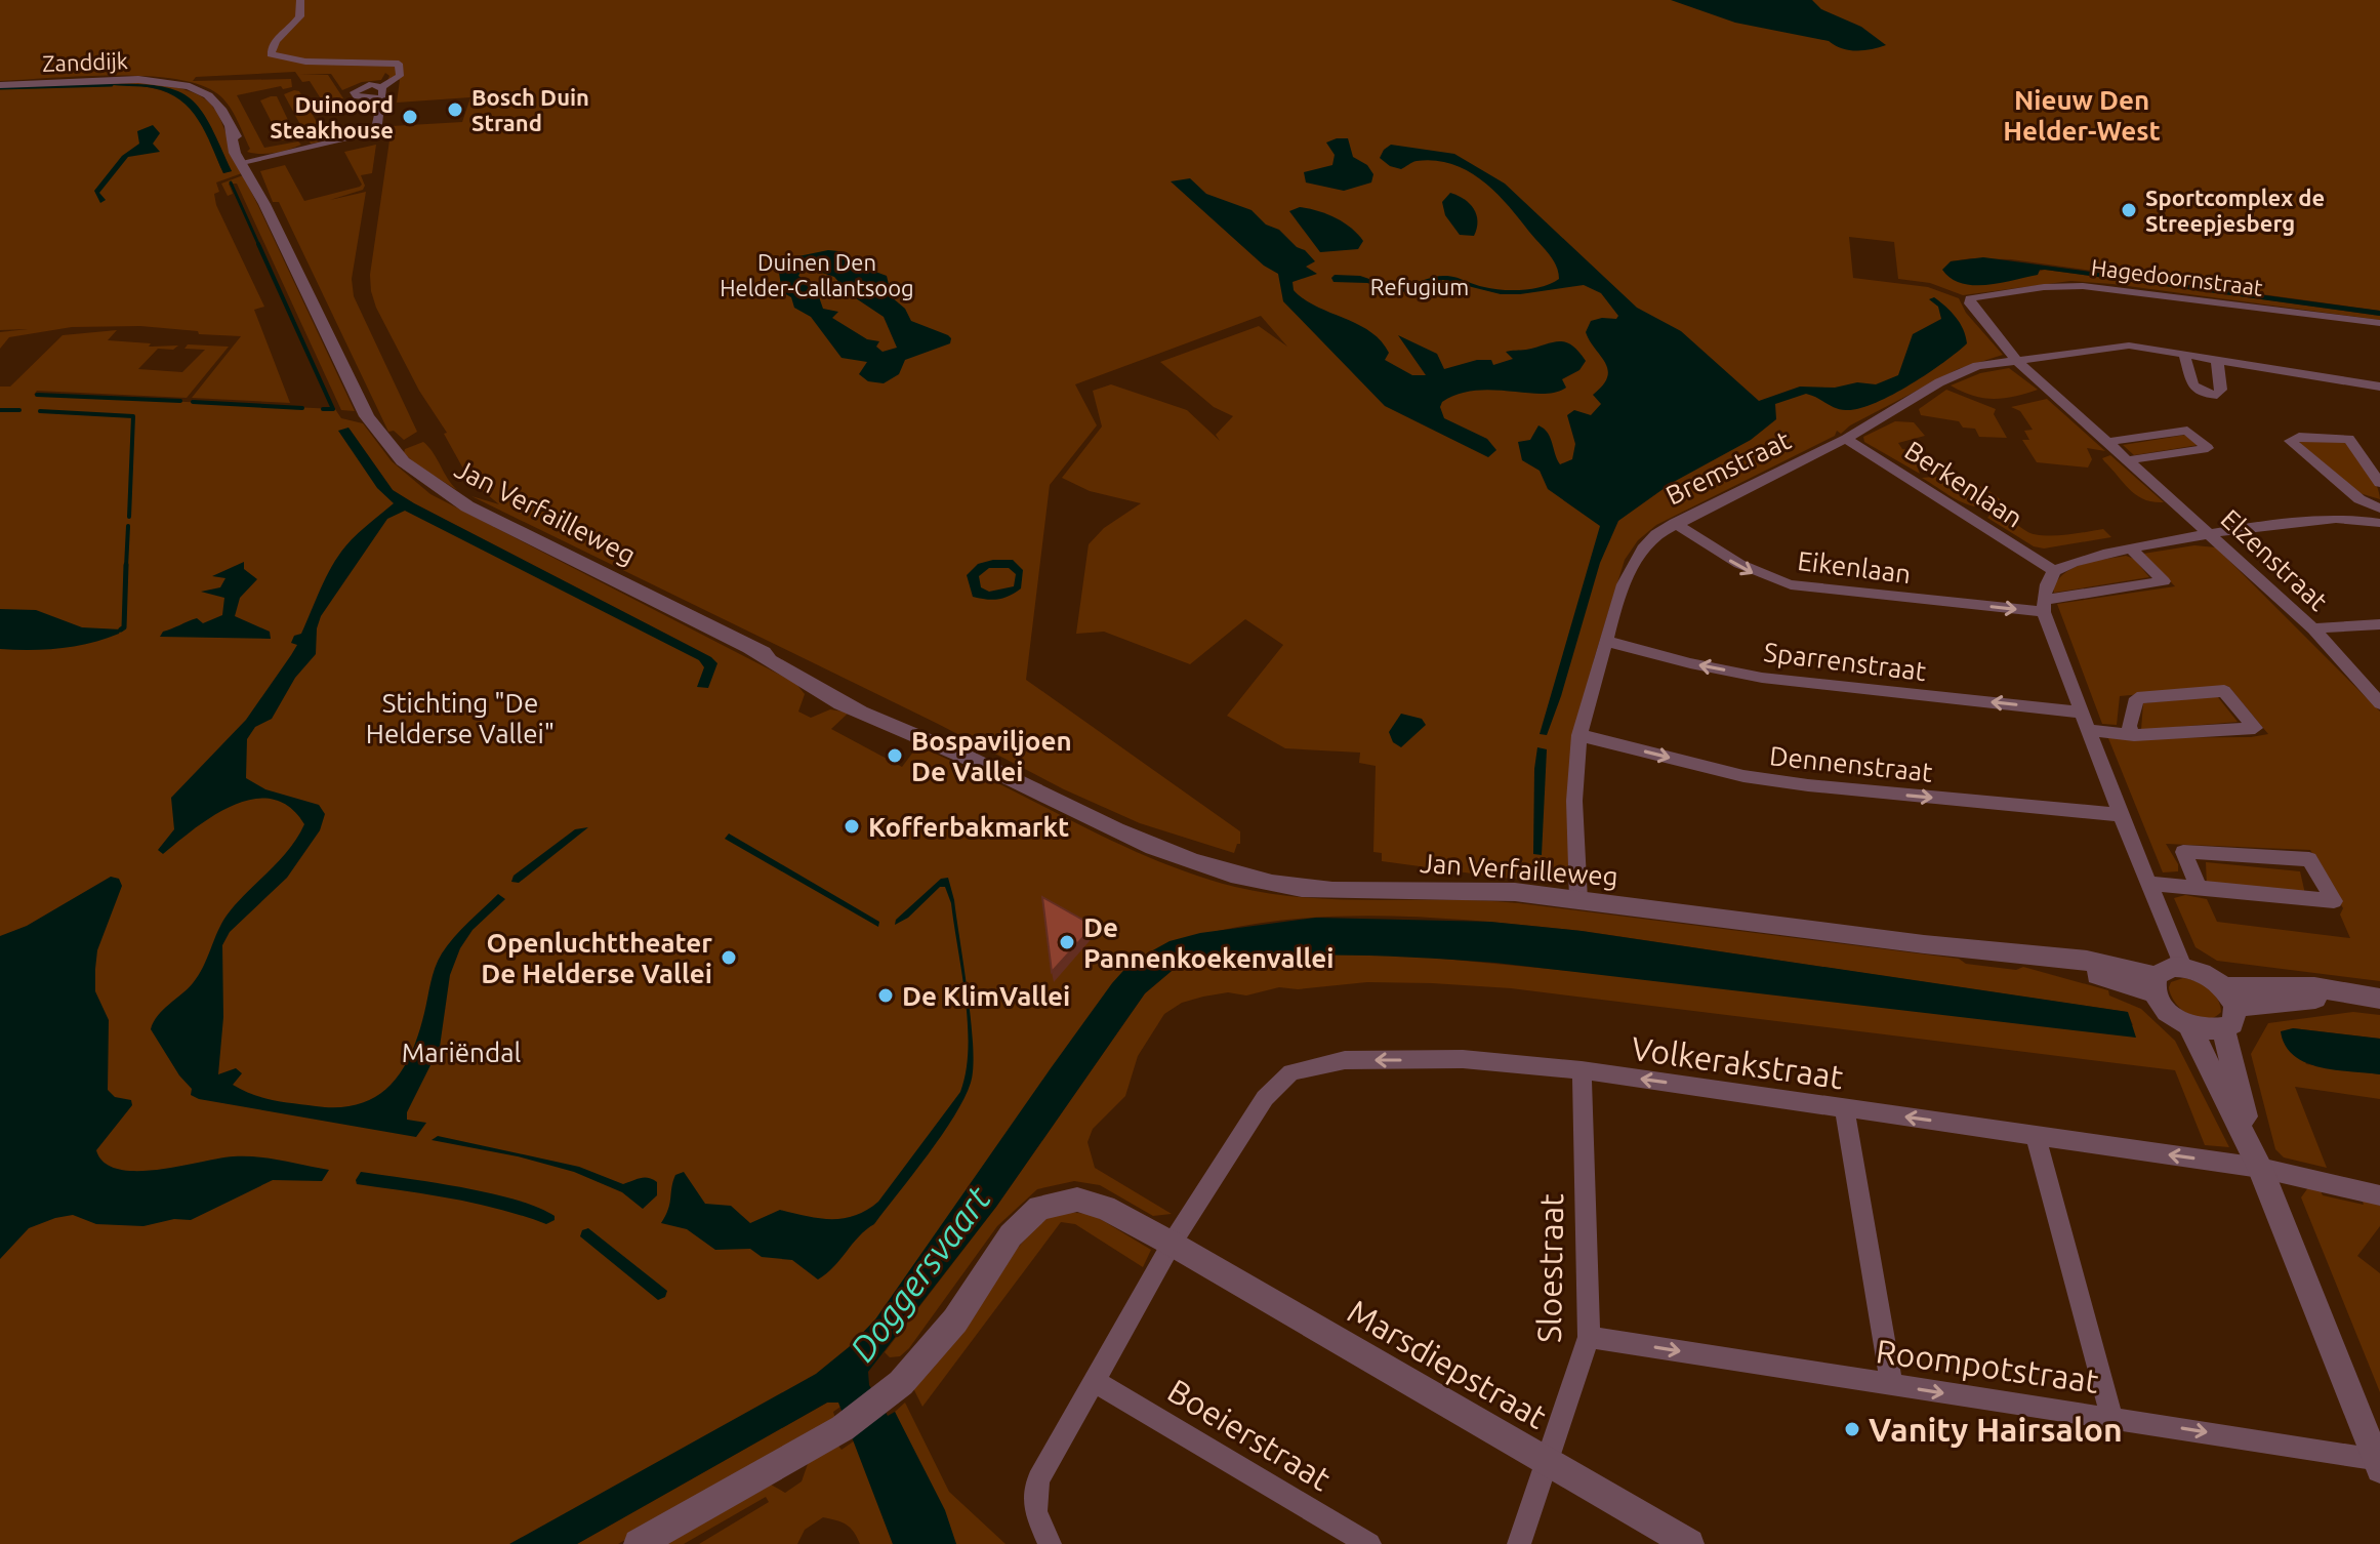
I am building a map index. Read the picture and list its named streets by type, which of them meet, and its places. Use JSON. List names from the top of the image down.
{
  "streets": {
    "street": [
      "Zanddijk",
      "Hagedoornstraat",
      "Bremstraat",
      "Berkenlaan",
      "Jan Verfailleweg",
      "Elzenstraat",
      "Eikenlaan",
      "Sparrenstraat",
      "Dennenstraat",
      "Volkerakstraat",
      "Sloestraat",
      "Marsdiepstraat",
      "Roompotstraat",
      "Boeierstraat"
    ]
  },
  "crossings": [
    ["Zanddijk", "Jan Verfailleweg"],
    ["Hagedoornstraat", "Elzenstraat"],
    ["Bremstraat", "Berkenlaan"],
    ["Bremstraat", "Jan Verfailleweg"],
    ["Bremstraat", "Elzenstraat"],
    ["Bremstraat", "Eikenlaan"],
    ["Bremstraat", "Sparrenstraat"],
    ["Bremstraat", "Dennenstraat"],
    ["Volkerakstraat", "Sloestraat"],
    ["Volkerakstraat", "Marsdiepstraat"],
    ["Sloestraat", "Marsdiepstraat"],
    ["Sloestraat", "Roompotstraat"]
  ],
  "one_way": [
    "Eikenlaan",
    "Sparrenstraat",
    "Dennenstraat",
    "Volkerakstraat",
    "Roompotstraat"
  ],
  "districts": ["Nieuw Den Helder-West"],
  "water": ["Doggersvaart"],
  "parks": [
    "Duinen Den Helder-Callantsoog",
    "Refugium",
    "Stichting \"De Helderse Vallei\"",
    "Mariëndal"
  ],
  "places": [
    "Bosch Duin Strand",
    "Duinoord Steakhouse",
    "Sportcomplex de Streepjesberg",
    "Bospaviljoen De Vallei",
    "Kofferbakmarkt",
    "De Pannenkoekenvallei",
    "Openluchttheater De Helderse Vallei",
    "De KlimVallei",
    "Vanity Hairsalon"
  ]
}
